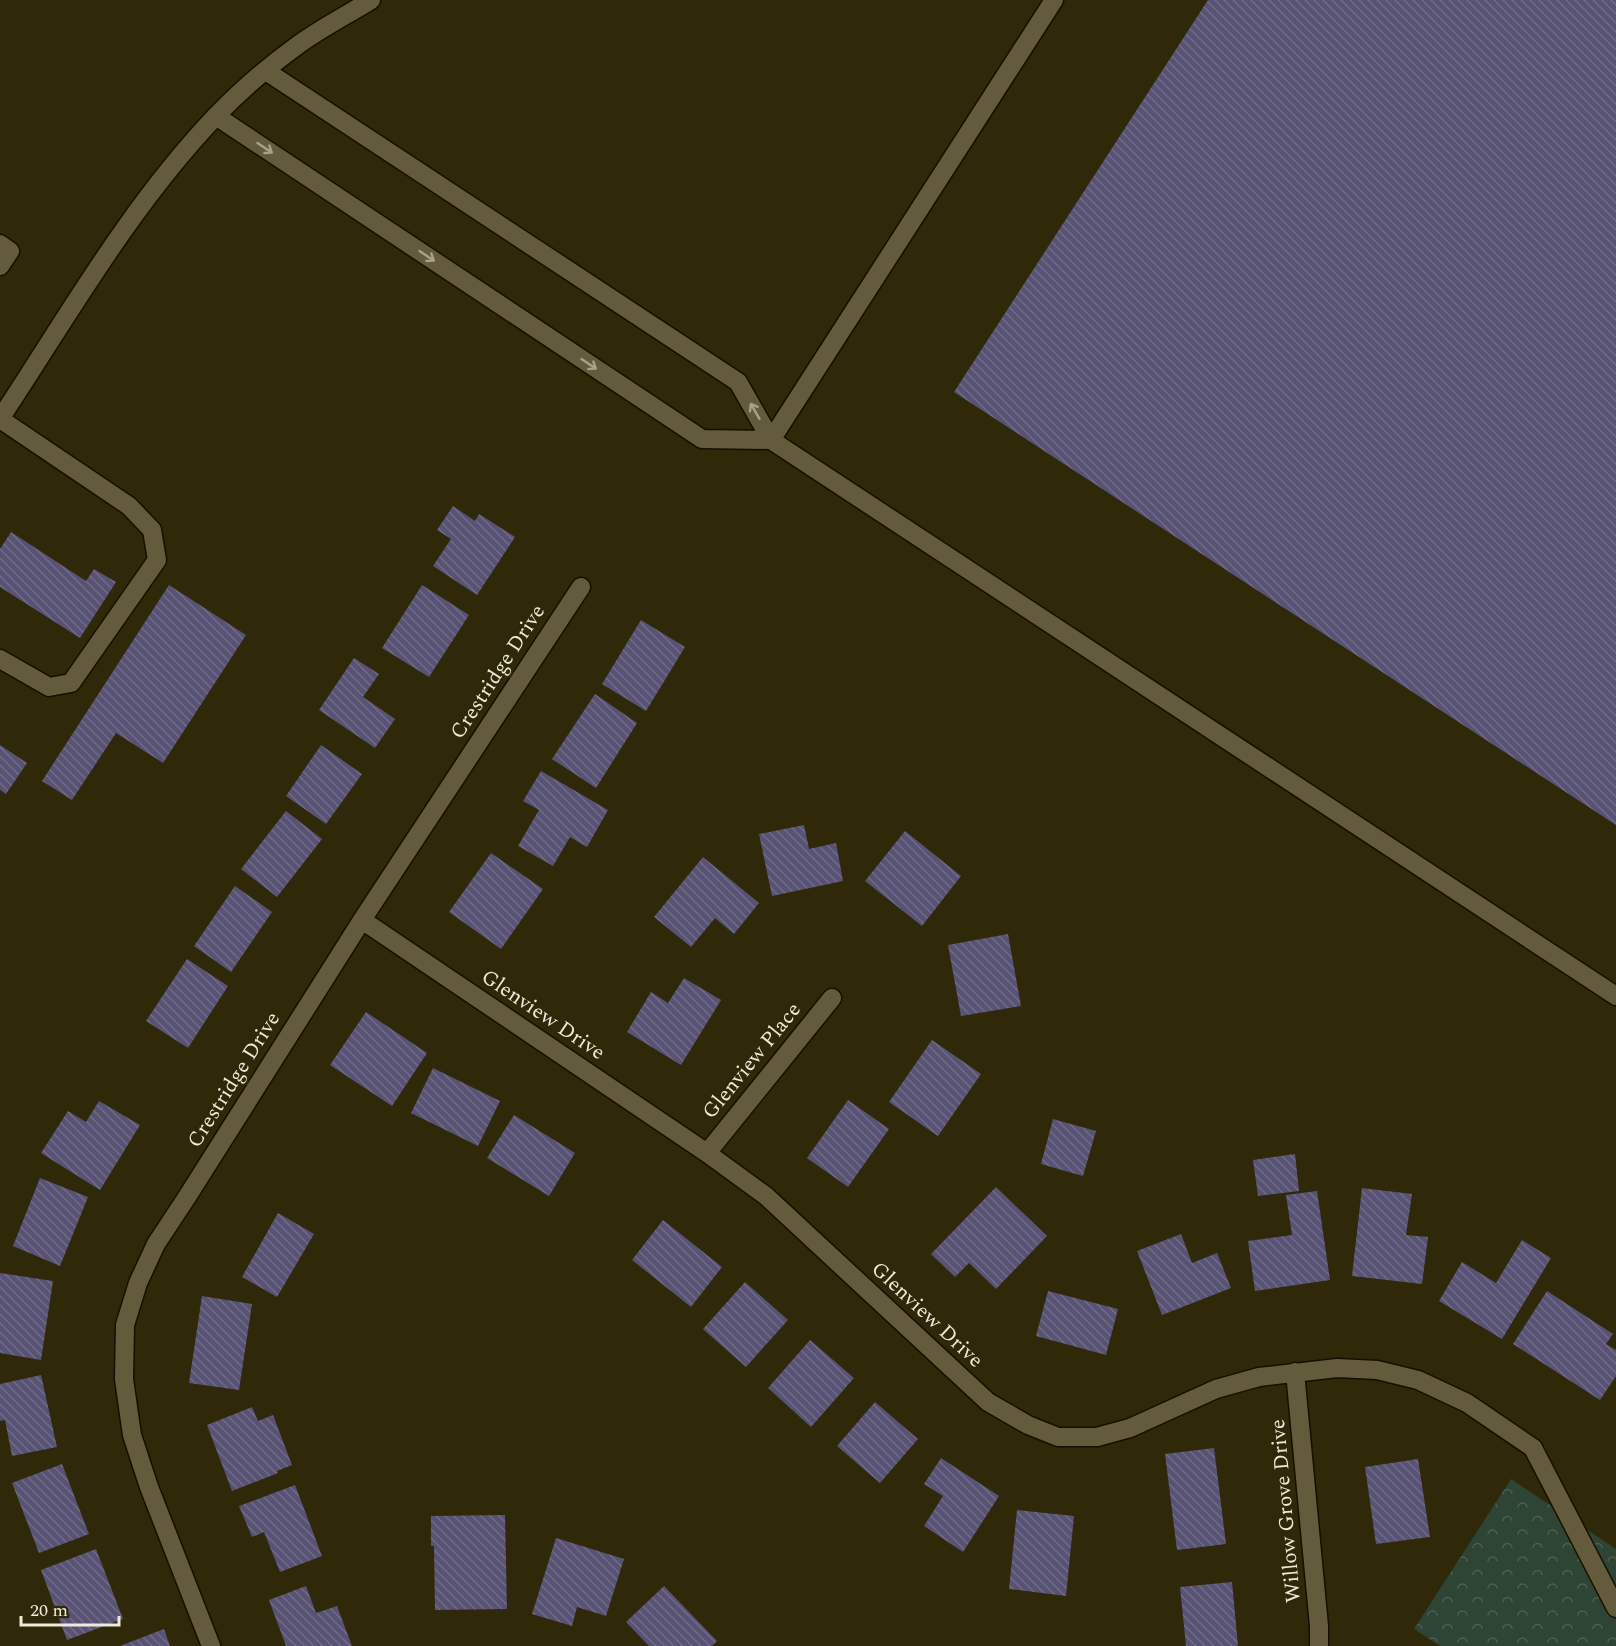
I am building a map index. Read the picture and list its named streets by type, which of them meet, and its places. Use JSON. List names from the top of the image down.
{
  "streets": {
    "street": [
      "Crestridge Drive",
      "Glenview Drive",
      "Glenview Place",
      "Willow Grove Drive"
    ]
  },
  "crossings": [
    ["Crestridge Drive", "Glenview Drive"],
    ["Glenview Drive", "Glenview Place"],
    ["Glenview Drive", "Willow Grove Drive"]
  ],
  "scale_bar": "20 m"
}
